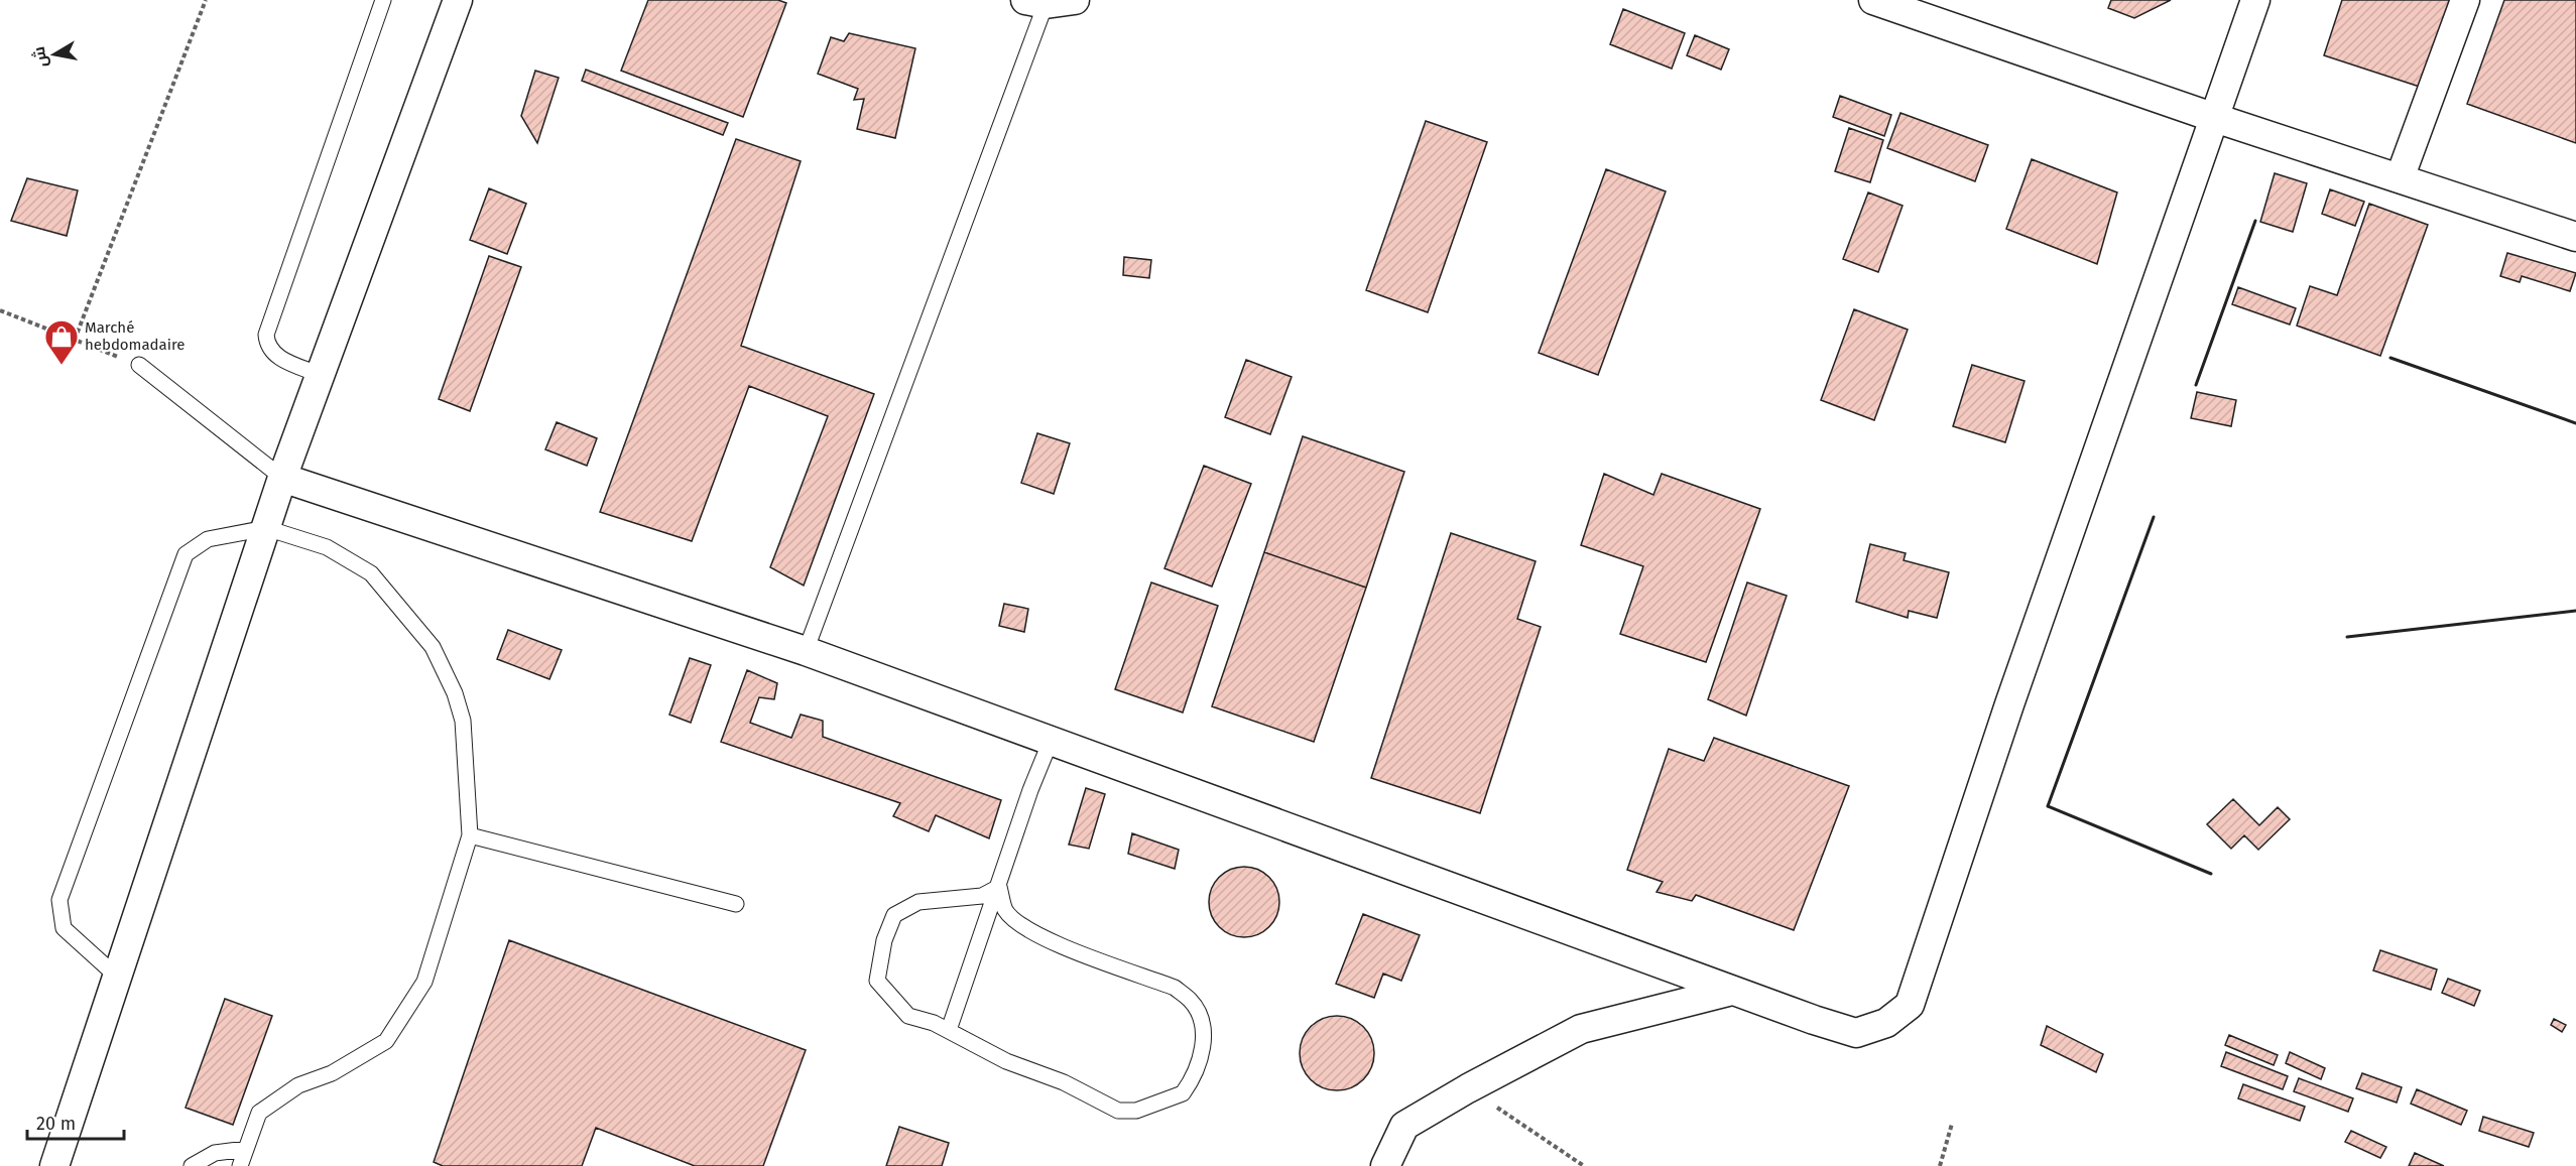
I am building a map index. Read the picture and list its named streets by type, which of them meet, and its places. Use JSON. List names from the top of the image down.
{
  "places": {
    "shop": ["Marché hebdomadaire"]
  },
  "scale_bar": "20 m",
  "north": "left"
}
